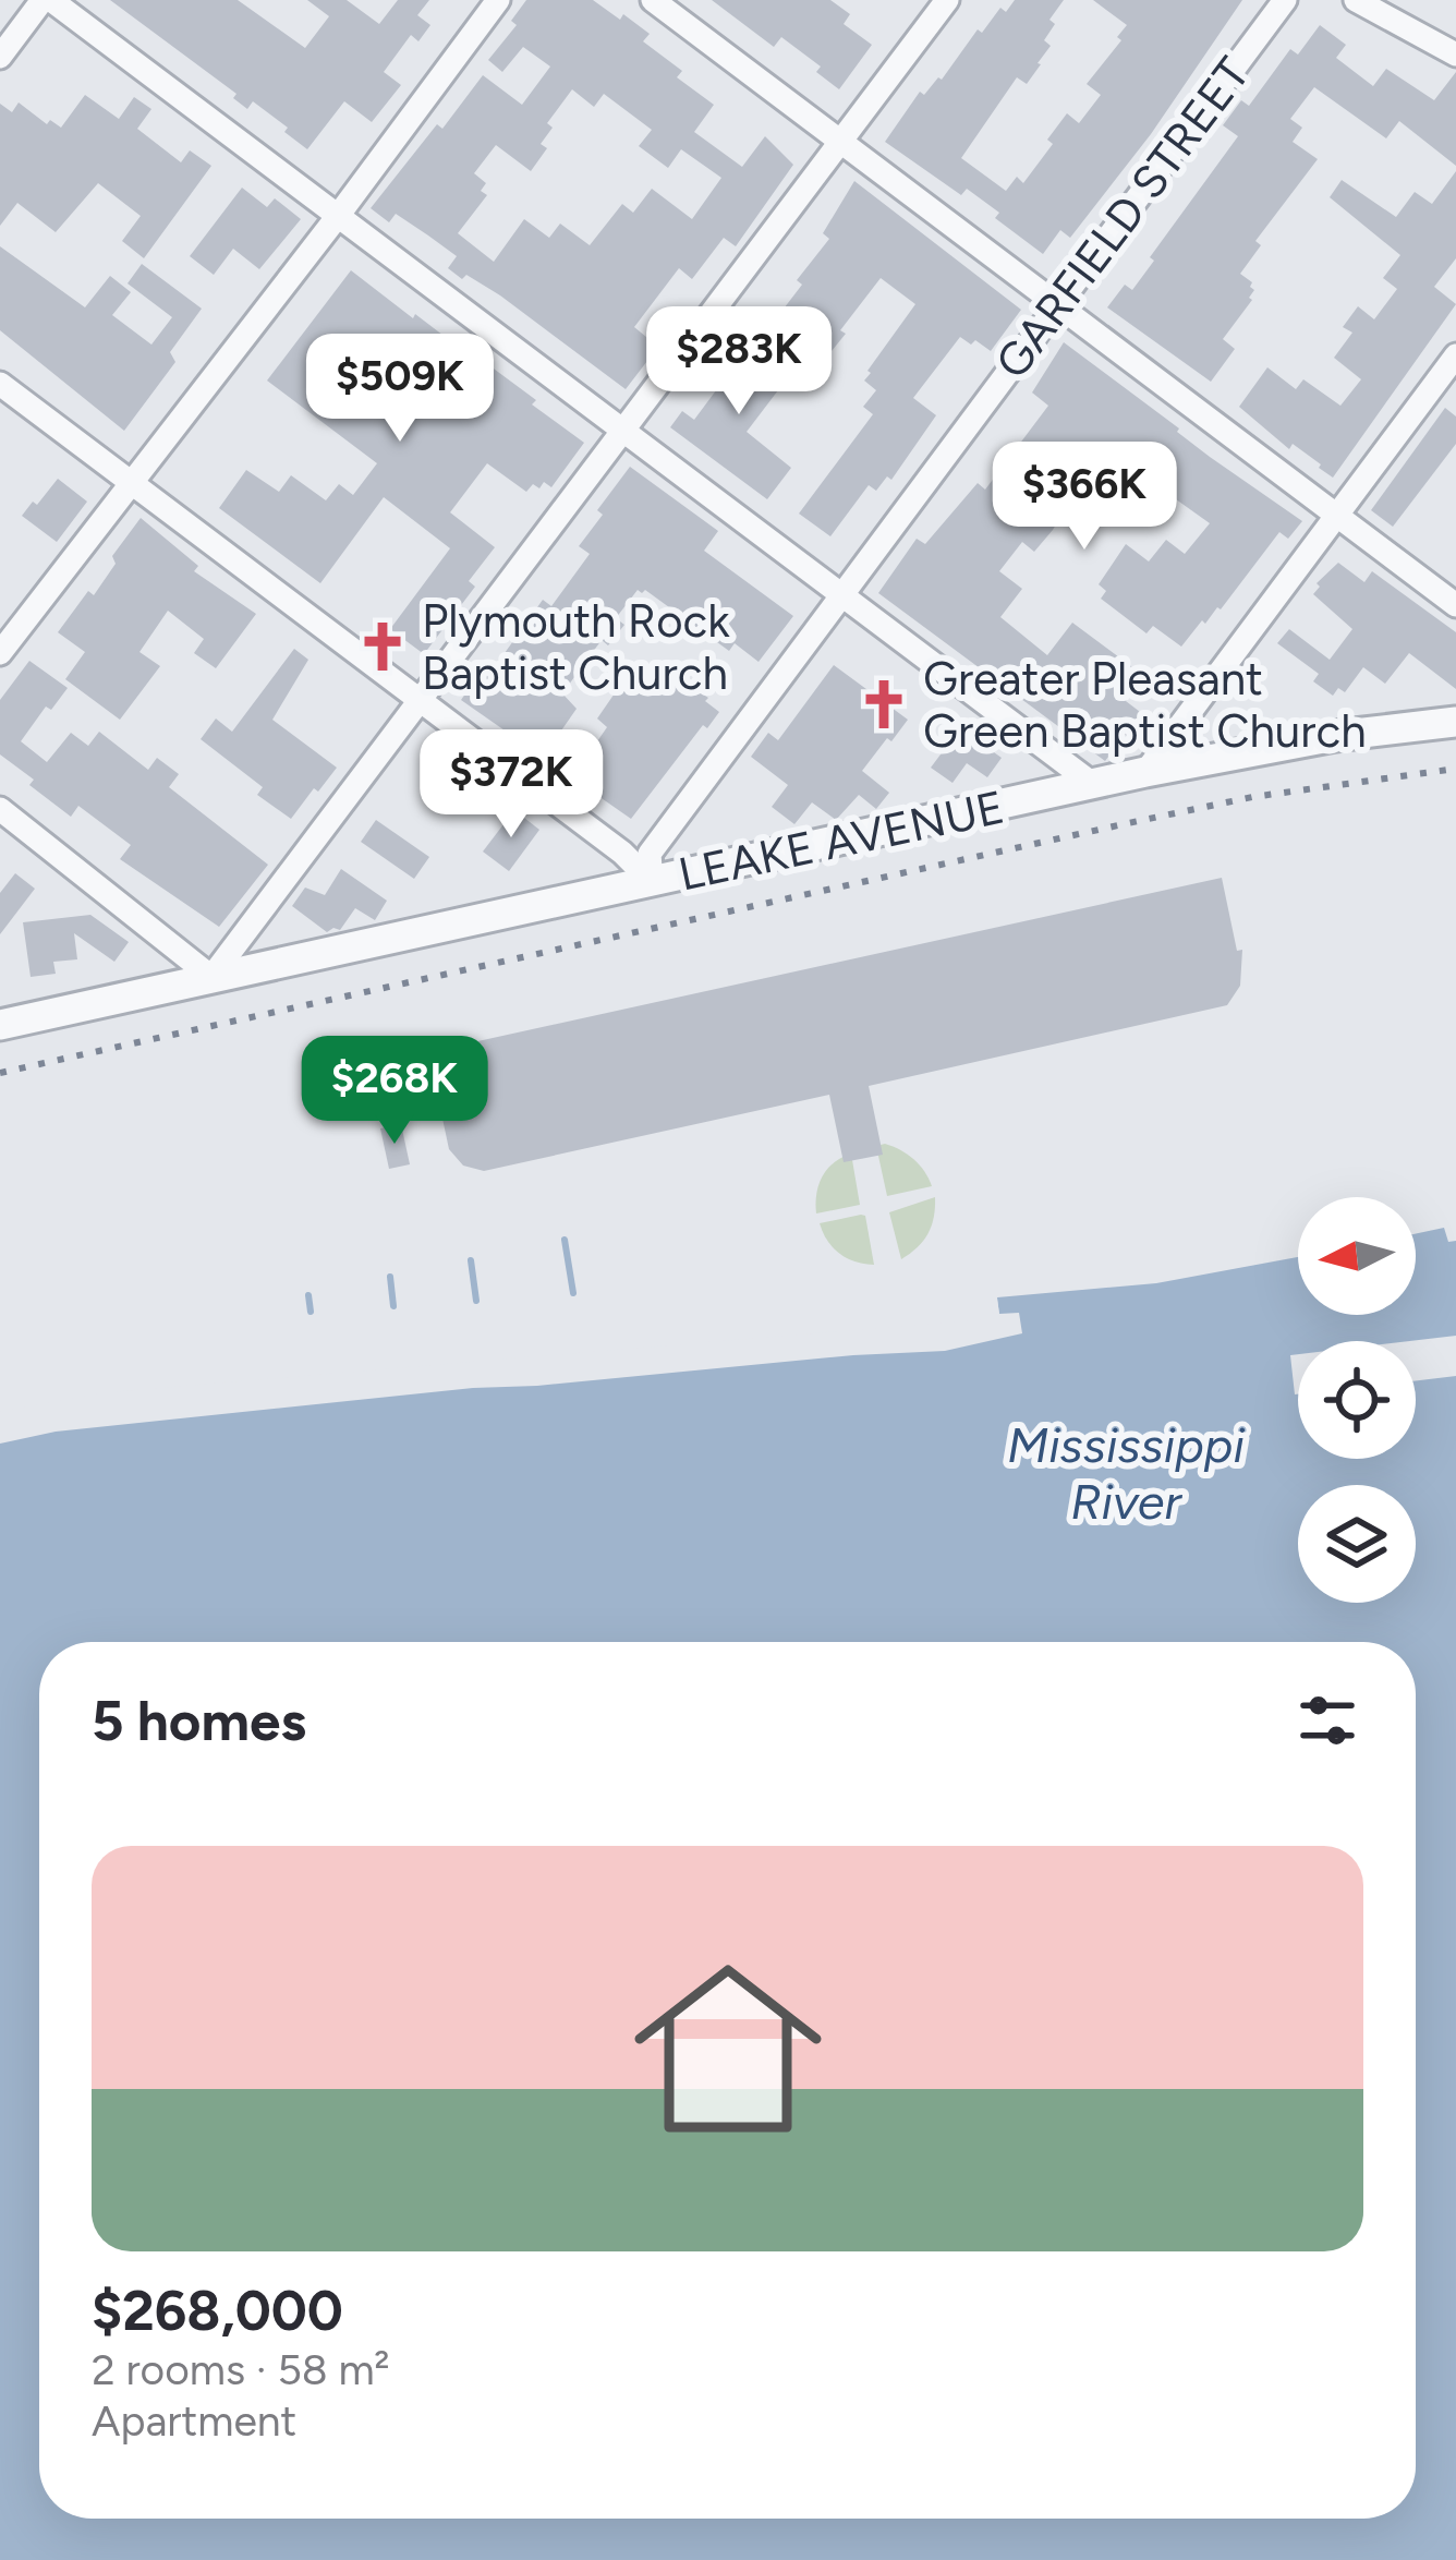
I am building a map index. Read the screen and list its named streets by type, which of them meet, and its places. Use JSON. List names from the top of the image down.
{
  "streets": {
    "street": ["GARFIELD STREET", "LEAKE AVENUE"]
  },
  "crossings": [
    ["GARFIELD STREET", "LEAKE AVENUE"]
  ],
  "water": ["Mississippi River"],
  "places": {
    "church": ["Plymouth Rock Baptist Church", "Greater Pleasant Green Baptist Church"]
  },
  "north": "left",
  "page": {
    "price": [
      "$283K",
      "$509K",
      "$366K",
      "$372K",
      "$268K"
    ],
    "heading": "5 homes",
    "list": [
      {
        "name": "$268,000",
        "note": "2 rooms · 58 m² · Apartment"
      }
    ]
  }
}
